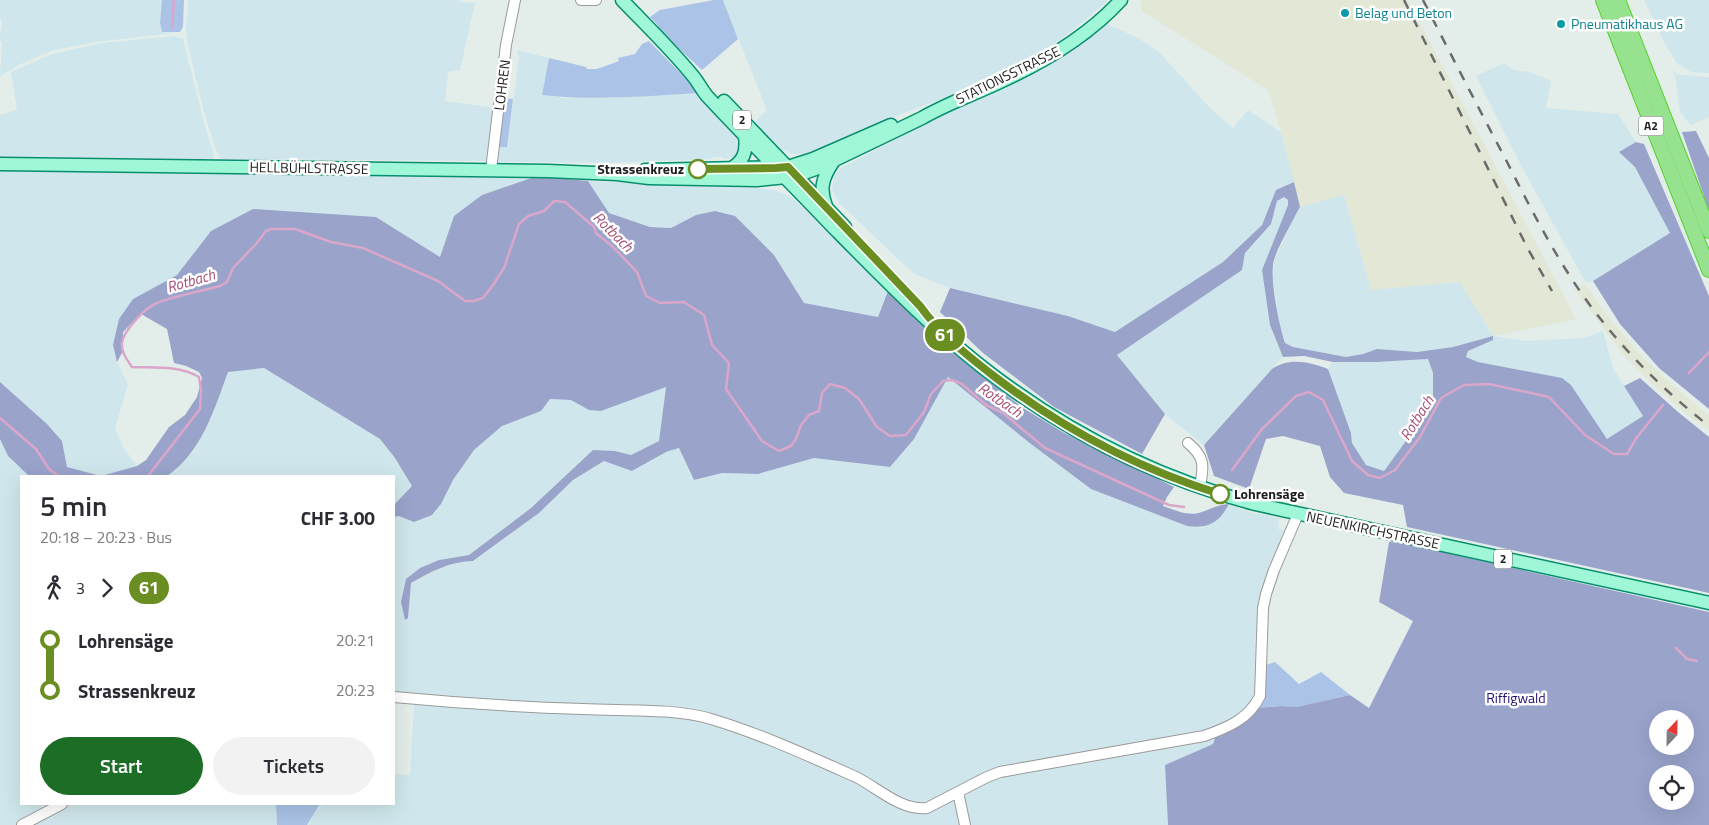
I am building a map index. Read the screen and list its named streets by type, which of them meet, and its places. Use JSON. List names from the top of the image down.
{
  "streets": {
    "highway": ["A2"],
    "main road": [
      "STATIONSSTRASSE",
      "2",
      "HELLBÜHLSTRASSE",
      "NEUENKIRCHSTRASSE"
    ],
    "street": ["LOHREN"]
  },
  "crossings": [
    ["STATIONSSTRASSE", "HELLBÜHLSTRASSE"],
    ["STATIONSSTRASSE", "NEUENKIRCHSTRASSE"],
    ["LOHREN", "HELLBÜHLSTRASSE"],
    ["2", "NEUENKIRCHSTRASSE"],
    ["HELLBÜHLSTRASSE", "NEUENKIRCHSTRASSE"]
  ],
  "water": ["Rotbach"],
  "parks": ["Riffigwald"],
  "places": [
    "Belag und Beton",
    "Pneumatikhaus AG",
    "Strassenkreuz",
    "Lohrensäge"
  ],
  "lines": ["bus line 61"],
  "north": "top",
  "page": {
    "on_map": "61",
    "heading": ["5 min", "20:18 – 20:23 · Bus", "CHF 3.00"],
    "legs": ["3", "61"],
    "list": [
      {
        "name": "Lohrensäge",
        "value": "20:21"
      },
      {
        "name": "Strassenkreuz",
        "value": "20:23"
      }
    ],
    "buttons": ["Start", "Tickets"]
  }
}
